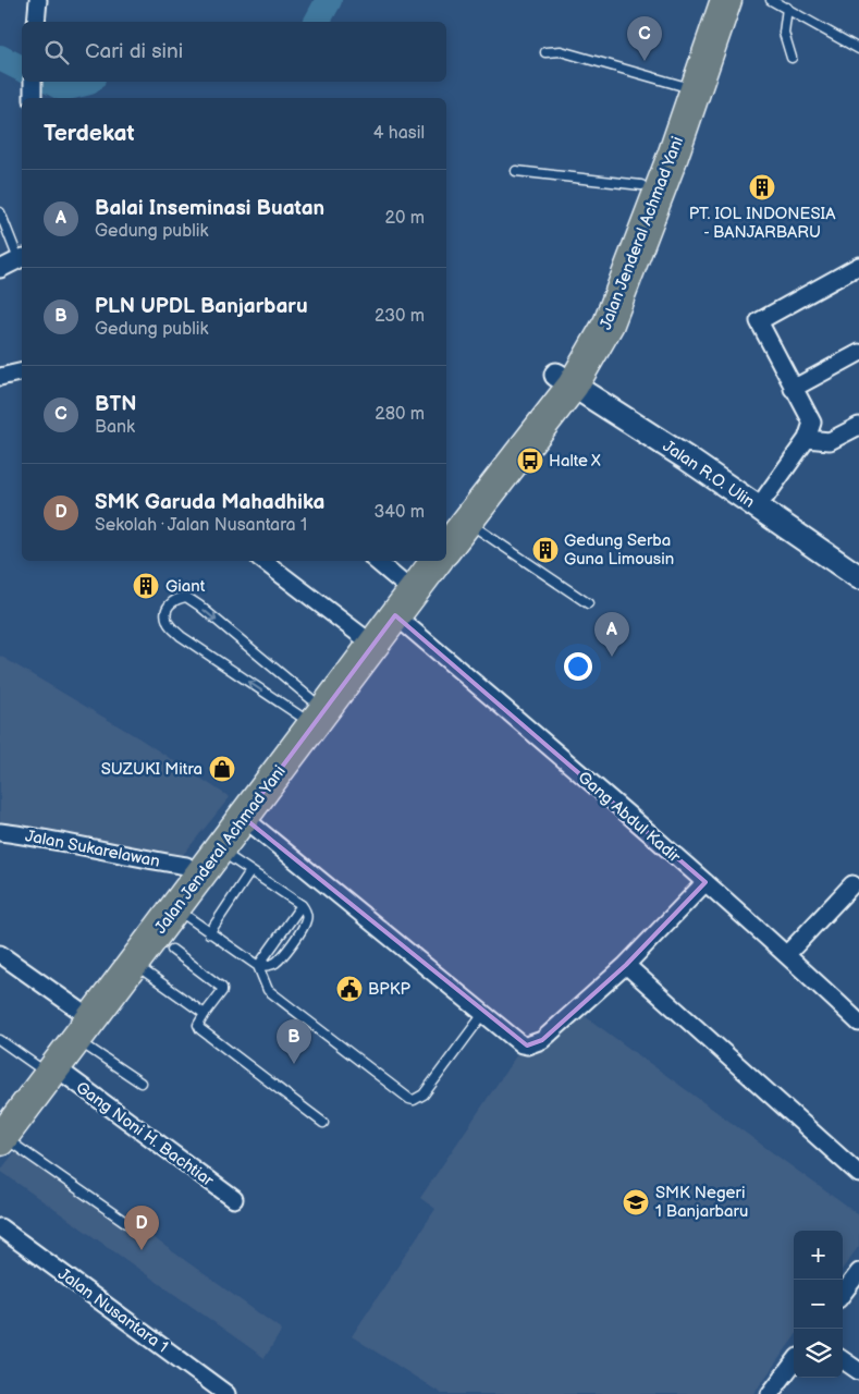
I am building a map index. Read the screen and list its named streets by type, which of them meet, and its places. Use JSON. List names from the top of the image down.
{
  "streets": {
    "highway": ["Jalan Jenderal Achmad Yani"],
    "main road": ["Jalan R.O. Ulin"],
    "street": [
      "Gang Abdul Kadir",
      "Jalan Sukarelawan",
      "Gang Noni H. Bachtiar",
      "Jalan Nusantara 1"
    ]
  },
  "crossings": [
    ["Jalan Jenderal Achmad Yani", "Jalan R.O. Ulin"],
    ["Jalan Jenderal Achmad Yani", "Gang Abdul Kadir"],
    ["Jalan Jenderal Achmad Yani", "Jalan Sukarelawan"],
    ["Jalan Jenderal Achmad Yani", "Gang Noni H. Bachtiar"]
  ],
  "places": {
    "building": ["PT. IOL INDONESIA - BANJARBARU", "Gedung Serba Guna Limousin", "Giant"],
    "bus stop": ["Halte X"],
    "shop": ["SUZUKI Mitra"],
    "public building": ["BPKP"],
    "school or university": ["SMK Negeri 1 Banjarbaru"]
  },
  "page": {
    "pins": [
      "C",
      "A",
      "B",
      "D"
    ],
    "search": "Cari di sini",
    "heading": ["Terdekat", "4 hasil"],
    "list": [
      {
        "mark": "A",
        "name": "Balai Inseminasi Buatan",
        "note": "Gedung publik",
        "value": "20 m"
      },
      {
        "mark": "B",
        "name": "PLN UPDL Banjarbaru",
        "note": "Gedung publik",
        "value": "230 m"
      },
      {
        "mark": "C",
        "name": "BTN",
        "note": "Bank",
        "value": "280 m"
      },
      {
        "mark": "D",
        "name": "SMK Garuda Mahadhika",
        "note": "Sekolah · Jalan Nusantara 1",
        "value": "340 m"
      }
    ],
    "map_buttons": ["+", "−"]
  }
}
